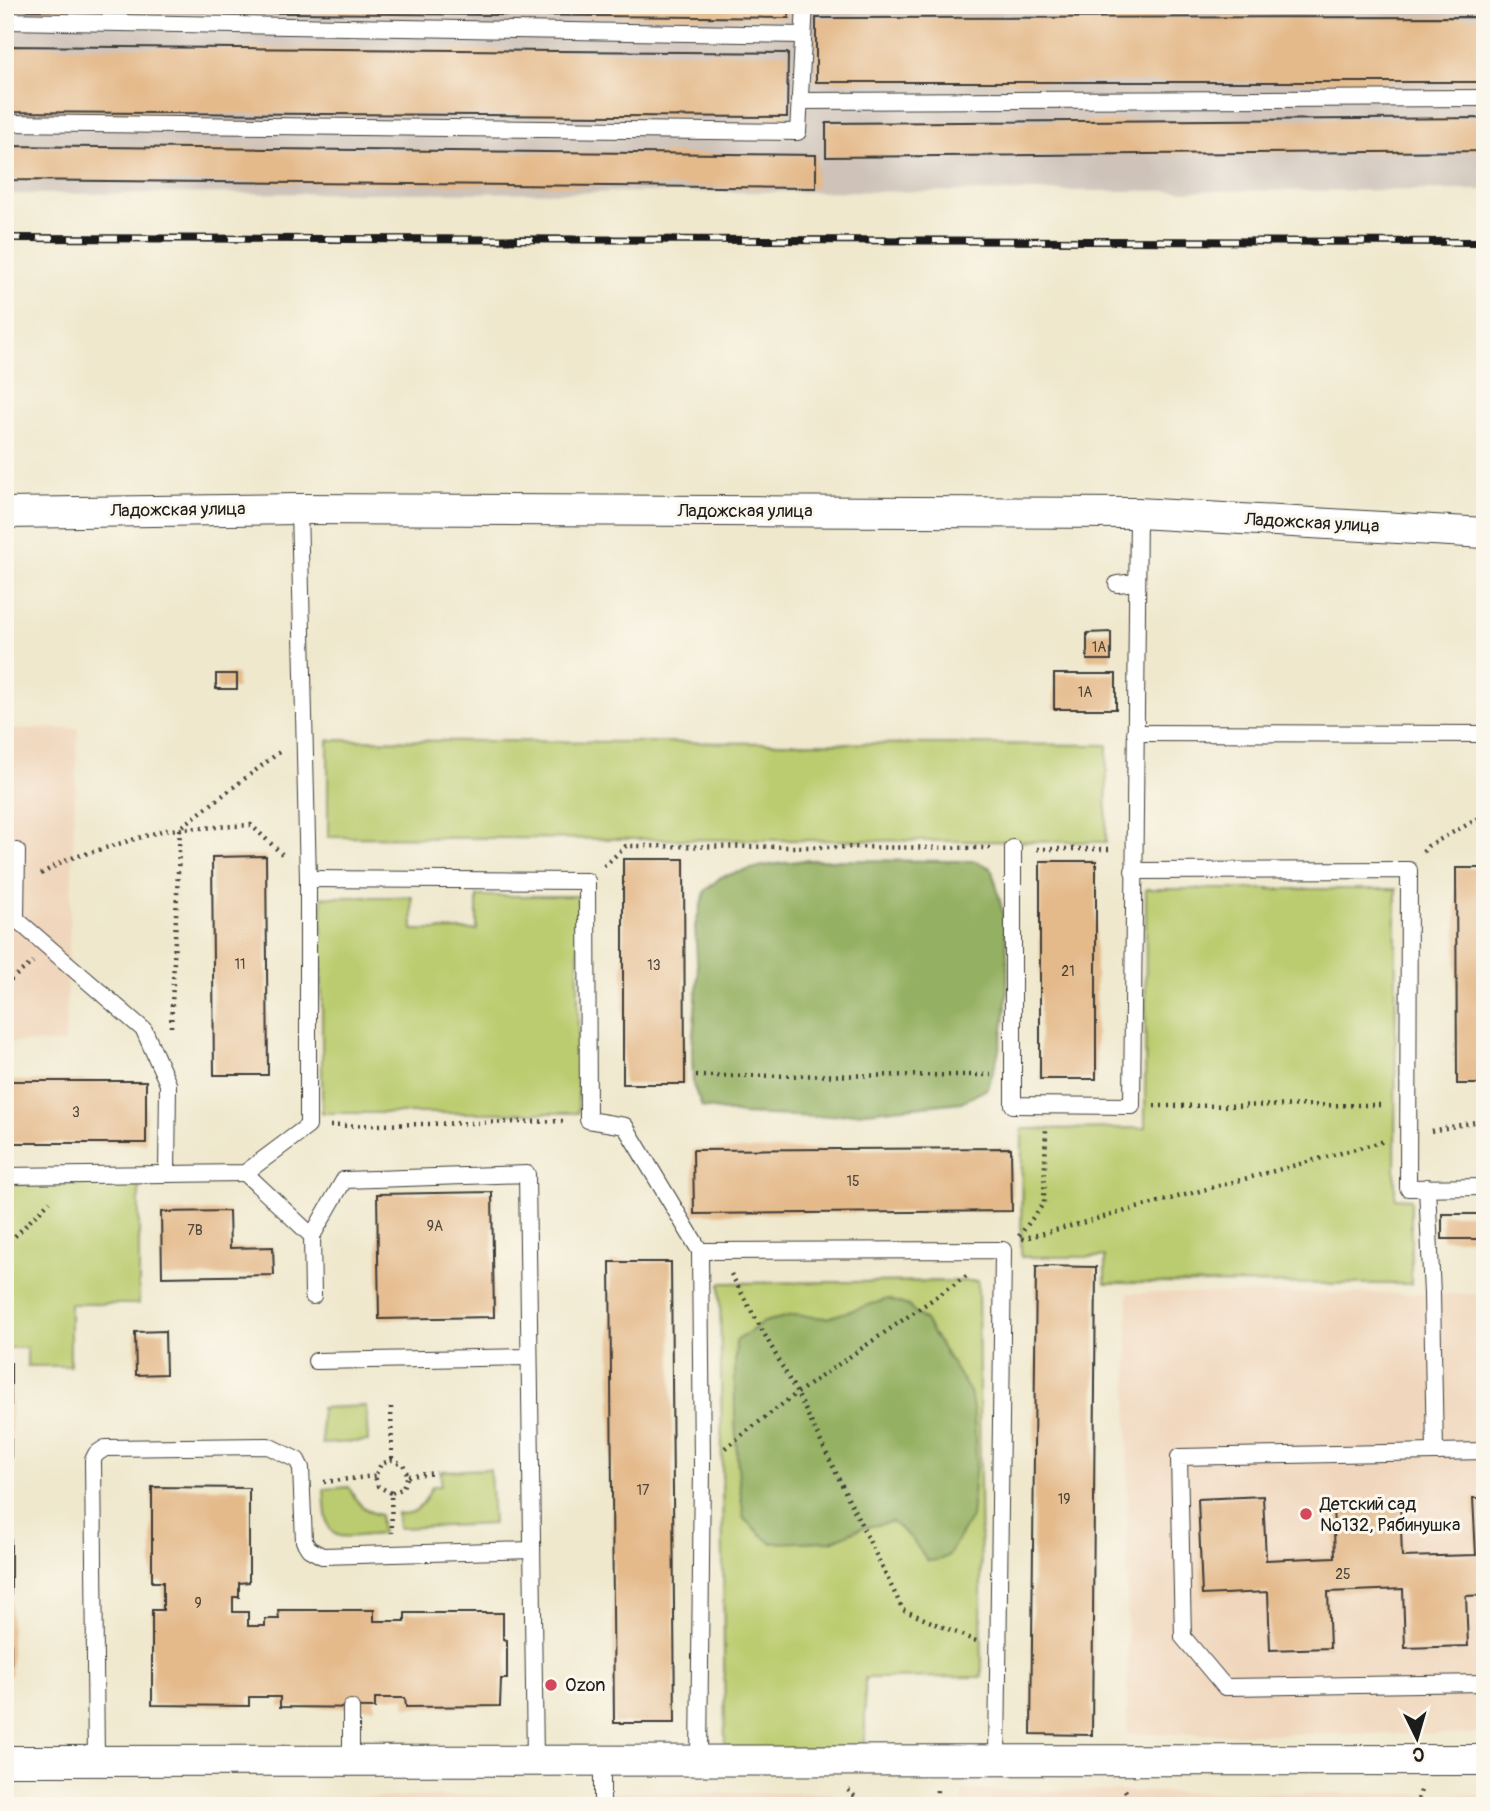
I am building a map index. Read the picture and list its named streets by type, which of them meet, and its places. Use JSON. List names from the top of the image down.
{
  "streets": {
    "street": ["Ладожская улица"]
  },
  "places": ["Детский сад №132, Рябинушка", "Ozon"],
  "house_numbers": [
    "1А",
    "1А",
    "11",
    "13",
    "21",
    "3",
    "15",
    "9А",
    "7В",
    "17",
    "19",
    "25",
    "9"
  ],
  "north": "bottom"
}
